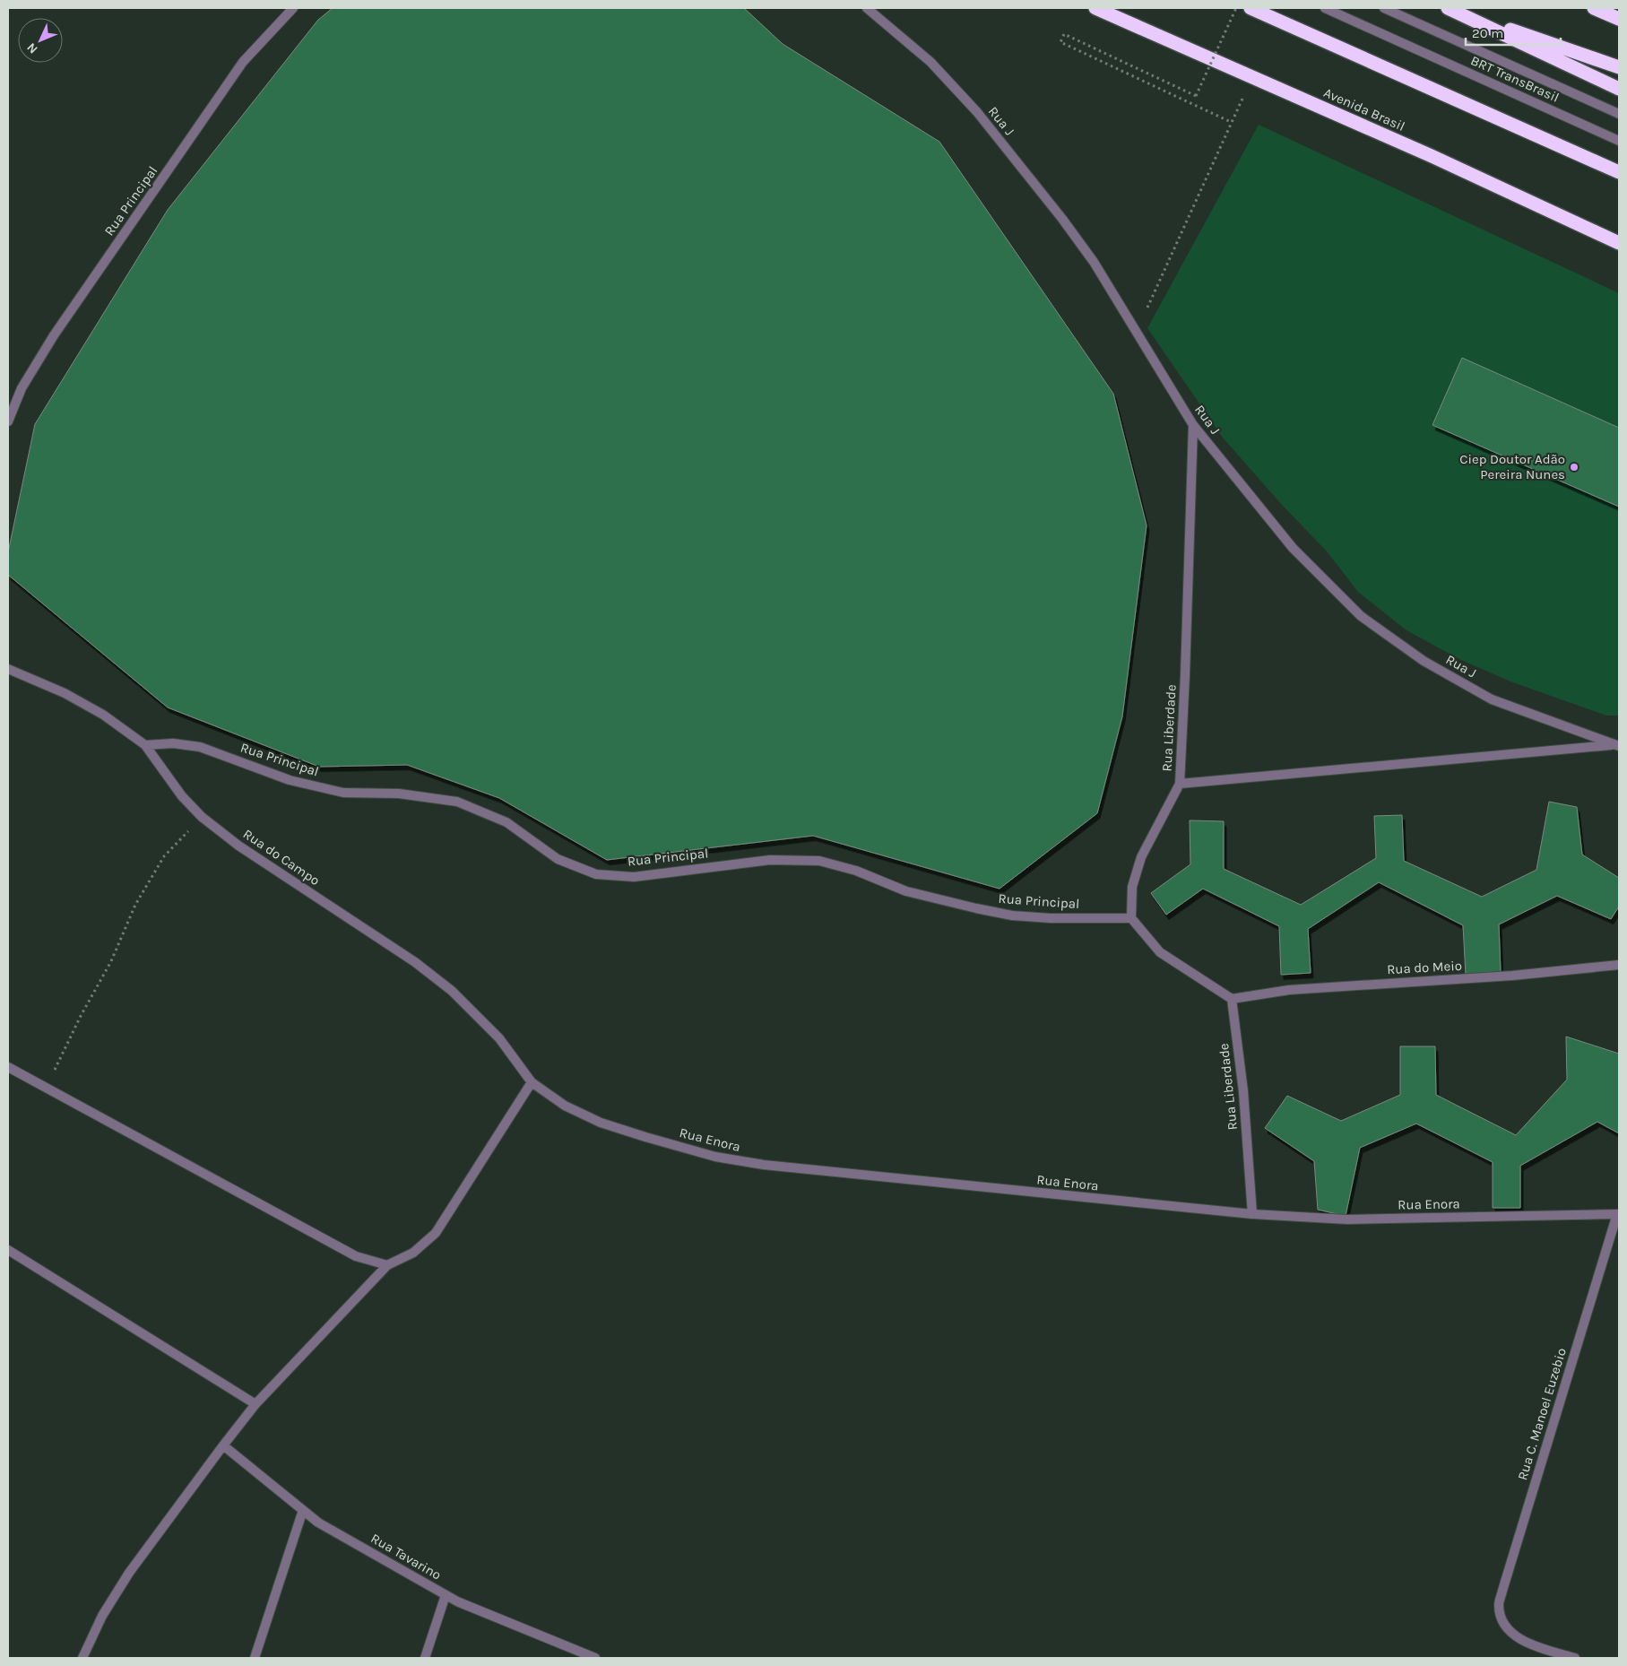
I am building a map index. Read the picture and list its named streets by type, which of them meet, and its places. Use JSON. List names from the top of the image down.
{
  "streets": {
    "highway": ["Avenida Brasil"],
    "street": [
      "BRT TransBrasil",
      "Rua J",
      "Rua Principal",
      "Rua Liberdade",
      "Rua do Campo",
      "Rua do Meio",
      "Rua Enora",
      "Rua C. Manoel Euzebio",
      "Rua Tavarino"
    ]
  },
  "crossings": [
    ["Rua J", "Rua Liberdade"],
    ["Rua Principal", "Rua Liberdade"],
    ["Rua Principal", "Rua do Campo"],
    ["Rua Liberdade", "Rua do Meio"],
    ["Rua Liberdade", "Rua Enora"],
    ["Rua do Campo", "Rua Enora"],
    ["Rua Enora", "Rua C. Manoel Euzebio"]
  ],
  "places": ["Ciep Doutor Adão Pereira Nunes"],
  "scale_bar": "20 m",
  "north": "bottom left"
}
